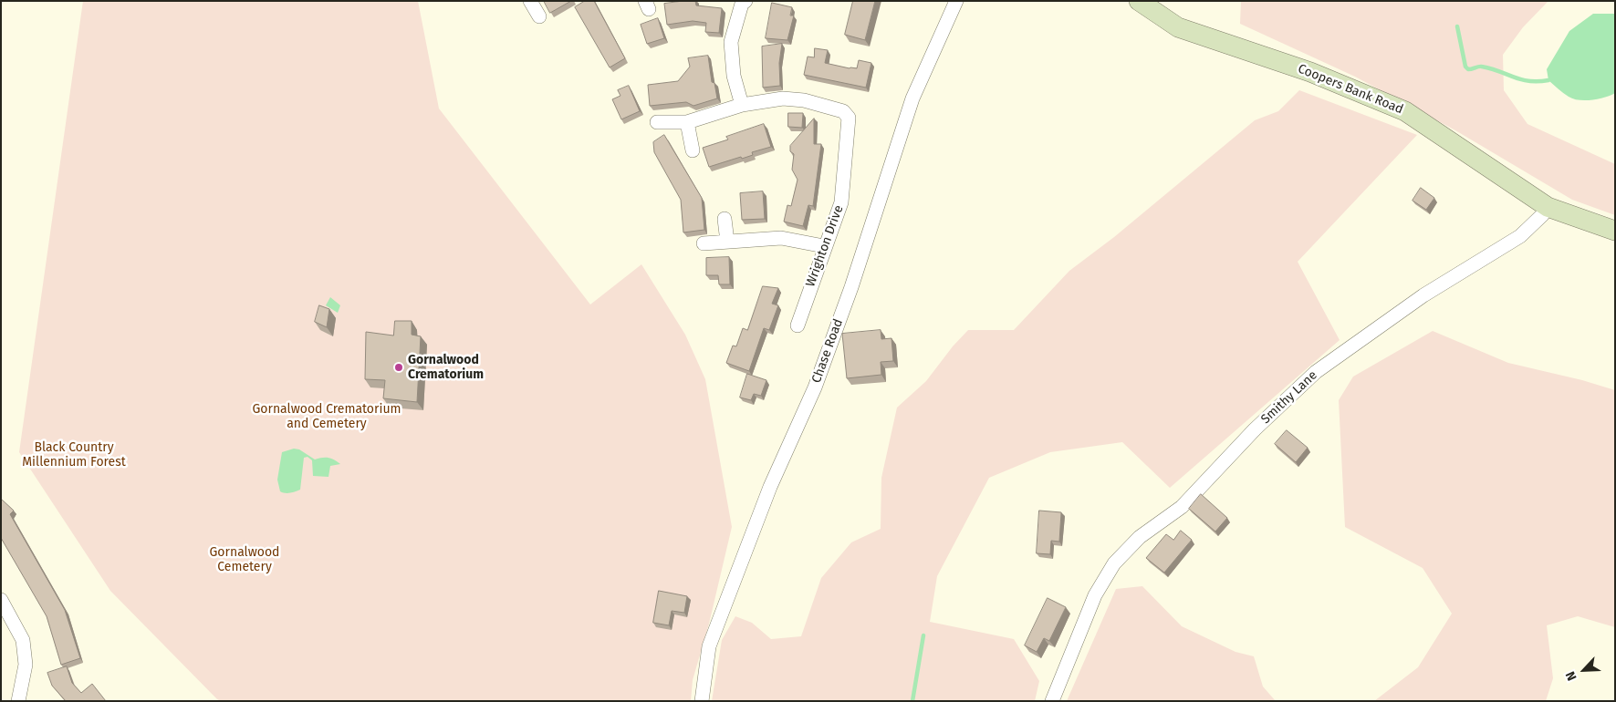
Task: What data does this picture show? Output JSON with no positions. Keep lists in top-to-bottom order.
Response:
{
  "streets": {
    "street": [
      "Coopers Bank Road",
      "Wrighton Drive",
      "Chase Road",
      "Smithy Lane"
    ]
  },
  "crossings": [
    ["Coopers Bank Road", "Smithy Lane"]
  ],
  "parks": ["Gornalwood Crematorium and Cemetery", "Black Country Millennium Forest", "Gornalwood Cemetery"],
  "places": ["Gornalwood Crematorium"],
  "north": "bottom left"
}
